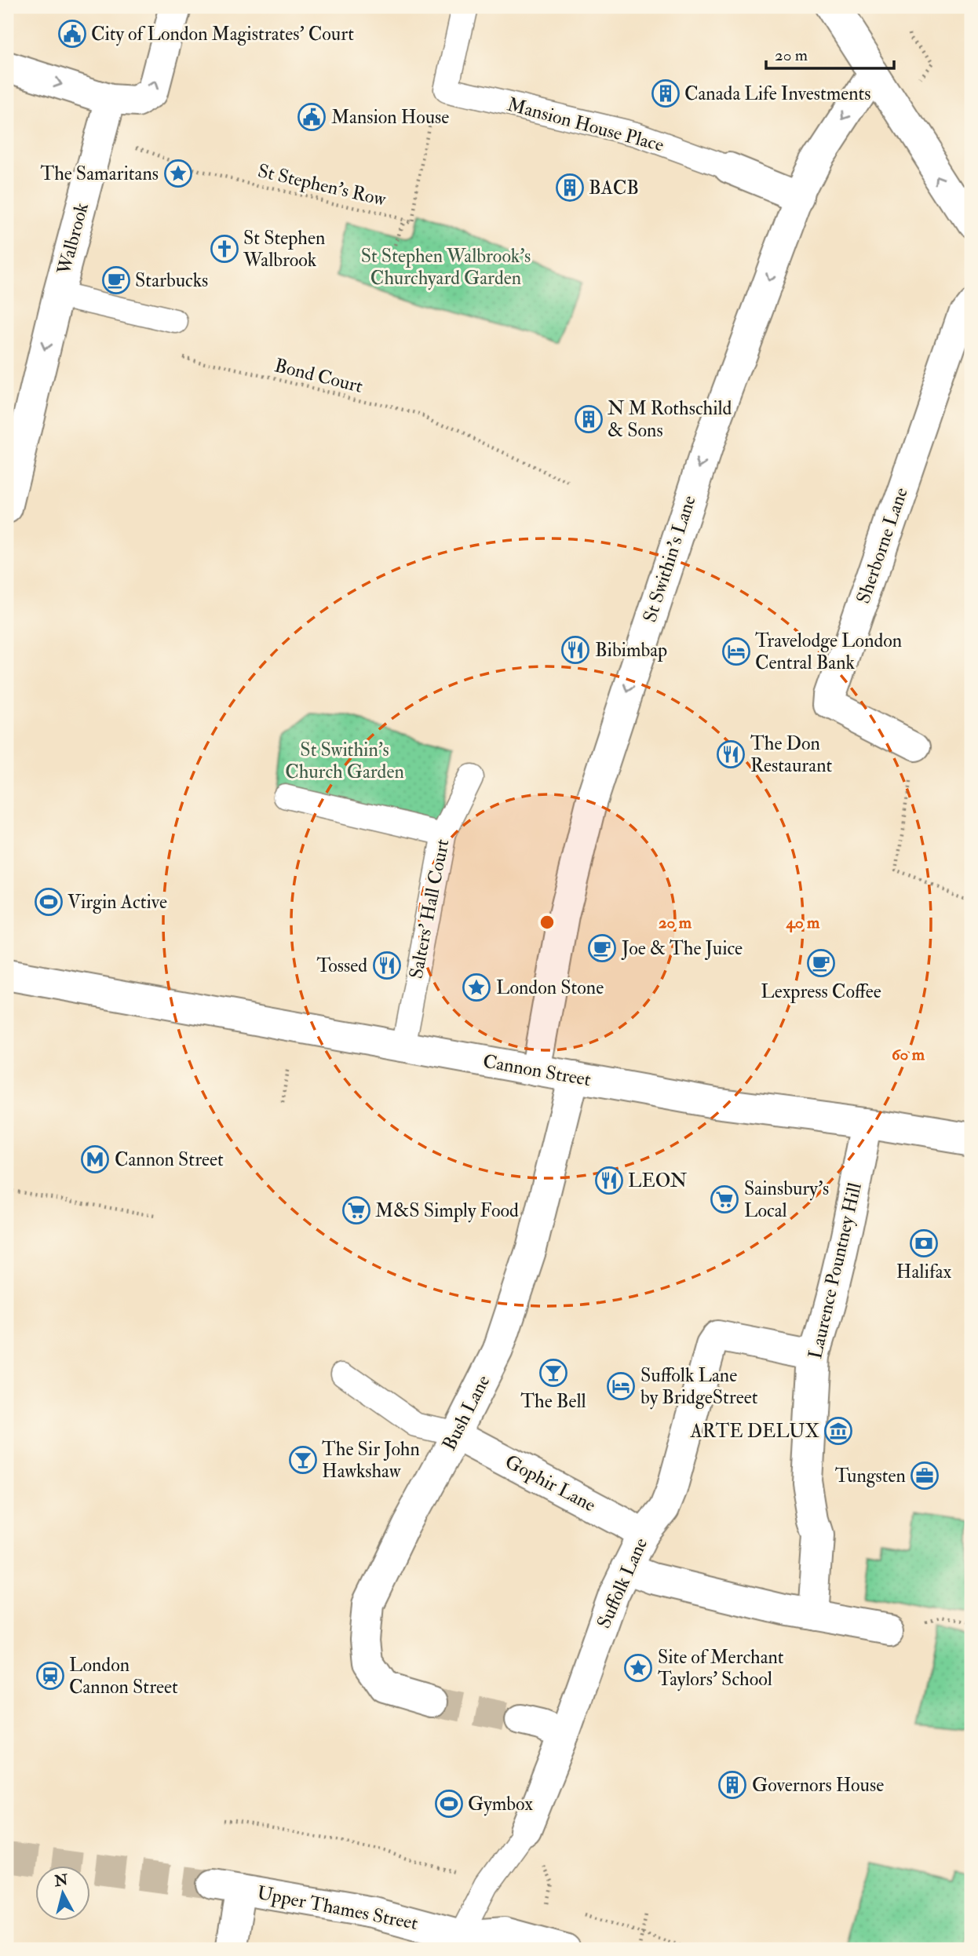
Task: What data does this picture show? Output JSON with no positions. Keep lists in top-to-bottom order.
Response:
{
  "streets": {
    "street": [
      "Mansion House Place",
      "Walbrook",
      "Sherborne Lane",
      "St Swithin's Lane",
      "Cannon Street",
      "Laurence Pountney Hill",
      "Bush Lane",
      "Gophir Lane",
      "Suffolk Lane",
      "Upper Thames Street"
    ],
    "lane": ["Salters' Hall Court"],
    "path": ["St Stephen's Row", "Bond Court"]
  },
  "crossings": [
    ["Mansion House Place", "St Swithin's Lane"],
    ["St Swithin's Lane", "Cannon Street"],
    ["Salters' Hall Court", "Cannon Street"],
    ["Cannon Street", "Laurence Pountney Hill"],
    ["Cannon Street", "Bush Lane"],
    ["Laurence Pountney Hill", "Suffolk Lane"],
    ["Bush Lane", "Gophir Lane"],
    ["Gophir Lane", "Suffolk Lane"],
    ["Suffolk Lane", "Upper Thames Street"]
  ],
  "one_way": ["Walbrook", "St Swithin's Lane"],
  "parks": ["St Stephen Walbrook's Churchyard Garden", "St Swithin's Church Garden"],
  "places": {
    "public building": ["City of London Magistrates' Court", "Mansion House"],
    "building": [
      "Canada Life Investments",
      "BACB",
      "N M Rothschild & Sons",
      "Governors House"
    ],
    "place": ["The Samaritans", "London Stone", "Site of Merchant Taylors' School"],
    "church": ["St Stephen Walbrook"],
    "cafe": ["Starbucks", "Joe & The Juice", "Lexpress Coffee"],
    "restaurant": [
      "Bibimbap",
      "The Don Restaurant",
      "Tossed",
      "LEON"
    ],
    "hotel": ["Travelodge London Central Bank", "Suffolk Lane by BridgeStreet"],
    "sports": ["Virgin Active", "Gymbox"],
    "metro station": ["Cannon Street"],
    "supermarket": ["Sainsbury's Local", "M&S Simply Food"],
    "bank": ["Halifax"],
    "bar": ["The Bell", "The Sir John Hawkshaw"],
    "museum": ["ARTE DELUX"],
    "office": ["Tungsten"],
    "station": ["London Cannon Street"]
  },
  "scale_bar": "20 m",
  "north": "top",
  "rings": ["20 m", "40 m", "60 m"]
}
